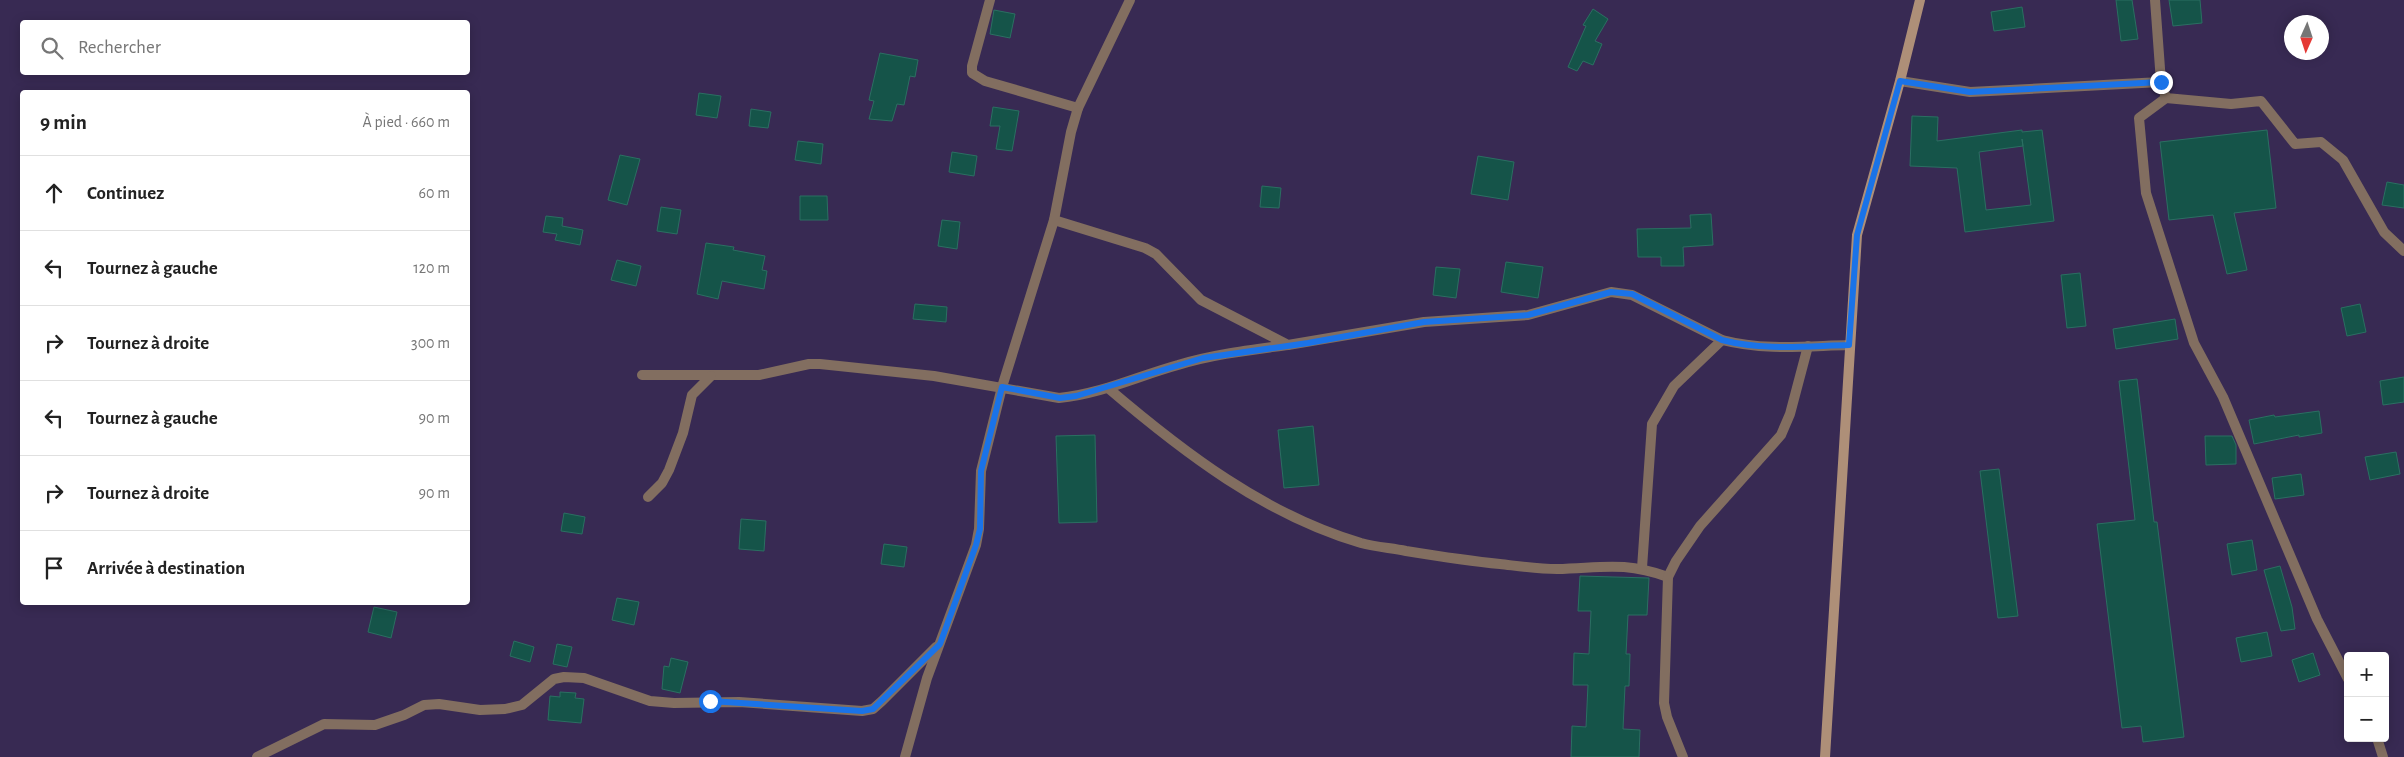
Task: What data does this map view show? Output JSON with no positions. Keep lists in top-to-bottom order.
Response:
{
  "north": "bottom",
  "page": {
    "search": "Rechercher",
    "heading": ["9 min", "À pied · 660 m"],
    "list": [
      ["Continuez", "60 m"],
      ["Tournez à gauche", "120 m"],
      ["Tournez à droite", "300 m"],
      ["Tournez à gauche", "90 m"],
      ["Tournez à droite", "90 m"],
      "Arrivée à destination"
    ],
    "map_buttons": ["+", "−"]
  }
}
